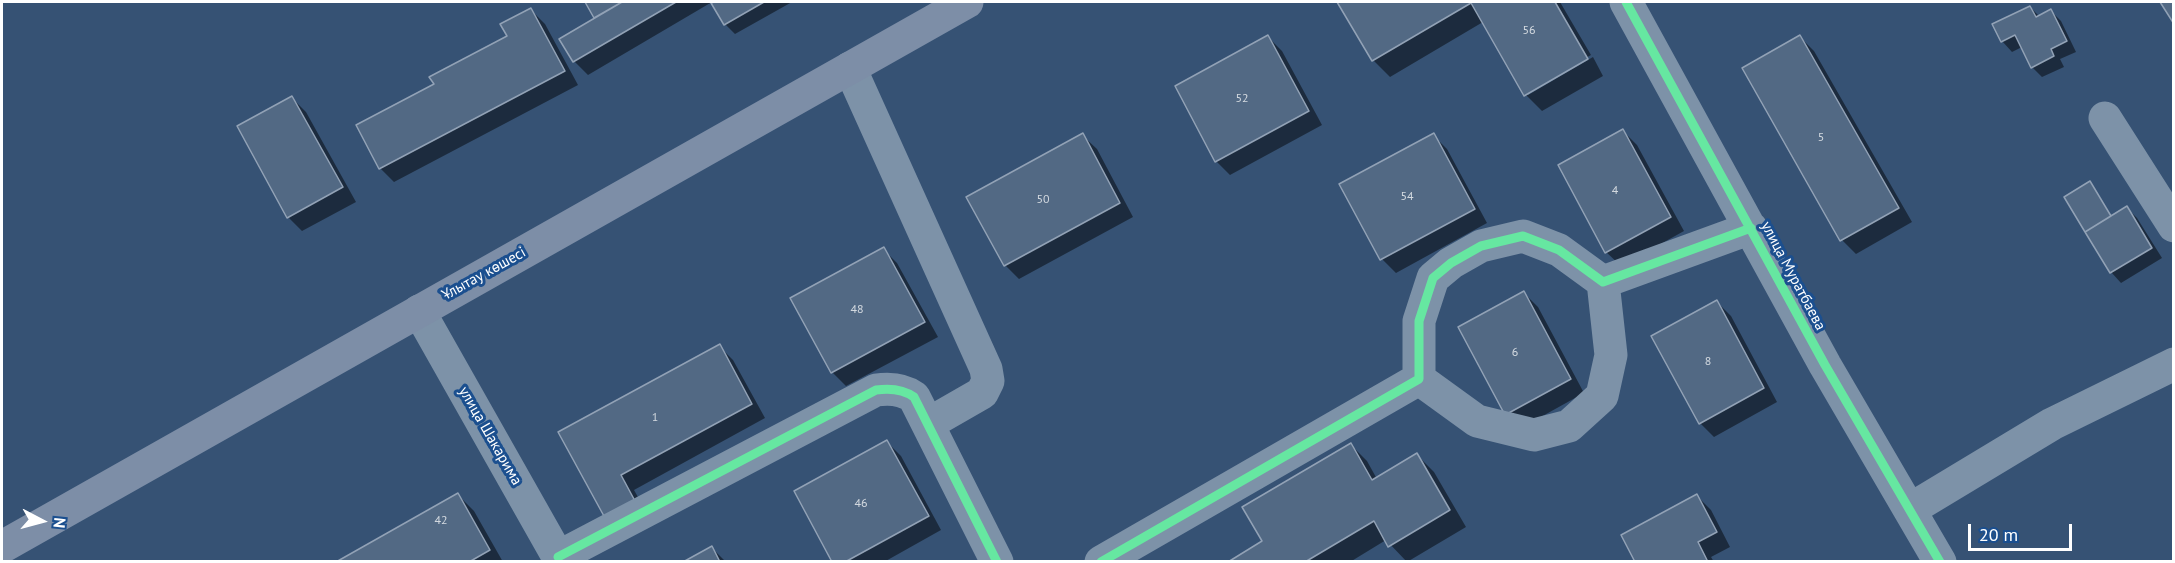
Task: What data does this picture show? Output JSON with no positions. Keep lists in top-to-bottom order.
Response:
{
  "streets": {
    "main road": ["Ұлытау көшесі"],
    "street": ["улица Муратбаева", "улица Шакарима"]
  },
  "crossings": [
    ["Ұлытау көшесі", "улица Шакарима"]
  ],
  "house_numbers": [
    "56",
    "52",
    "5",
    "4",
    "54",
    "50",
    "48",
    "6",
    "8",
    "1",
    "46",
    "42"
  ],
  "scale_bar": "20 m",
  "north": "right"
}
